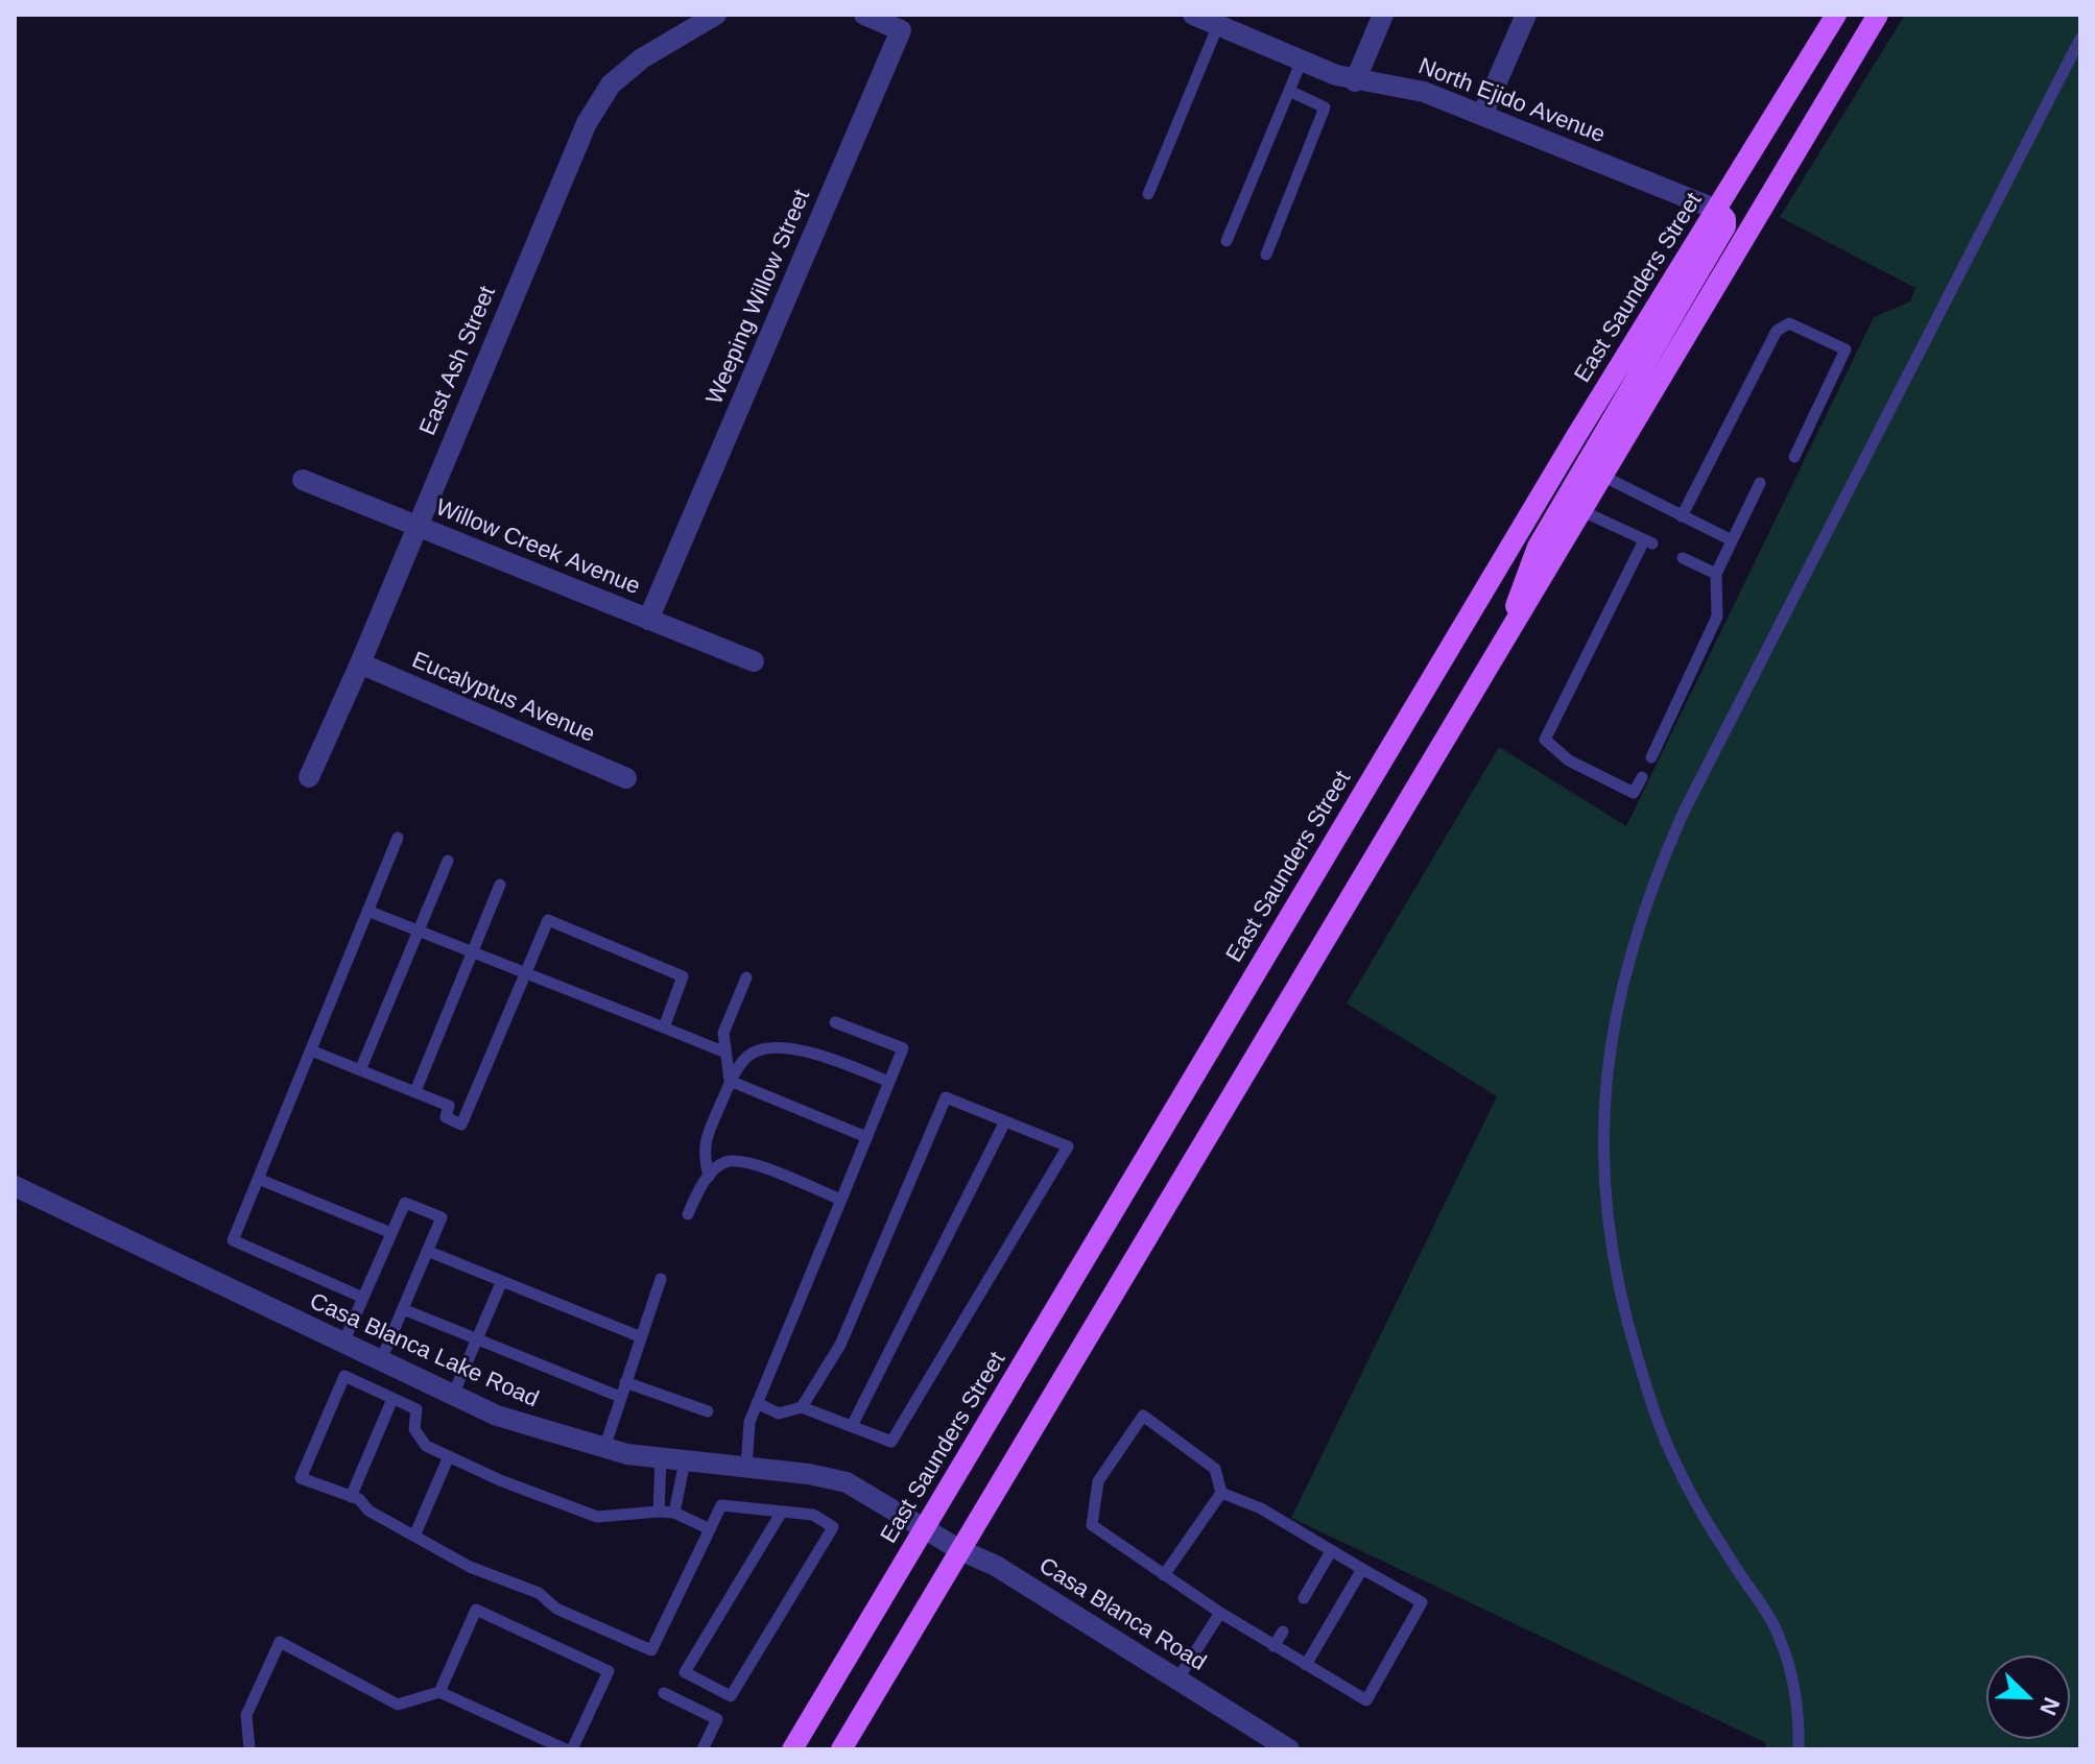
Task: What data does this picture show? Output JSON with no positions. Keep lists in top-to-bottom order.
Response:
{
  "streets": {
    "main road": ["East Saunders Street"],
    "street": [
      "North Ejido Avenue",
      "Weeping Willow Street",
      "East Ash Street",
      "Willow Creek Avenue",
      "Eucalyptus Avenue",
      "Casa Blanca Lake Road",
      "Casa Blanca Road"
    ]
  },
  "crossings": [
    ["North Ejido Avenue", "East Saunders Street"],
    ["East Saunders Street", "Casa Blanca Lake Road"],
    ["East Saunders Street", "Casa Blanca Road"],
    ["Weeping Willow Street", "Willow Creek Avenue"],
    ["East Ash Street", "Willow Creek Avenue"],
    ["East Ash Street", "Eucalyptus Avenue"],
    ["Casa Blanca Lake Road", "Casa Blanca Road"]
  ],
  "north": "bottom right"
}
